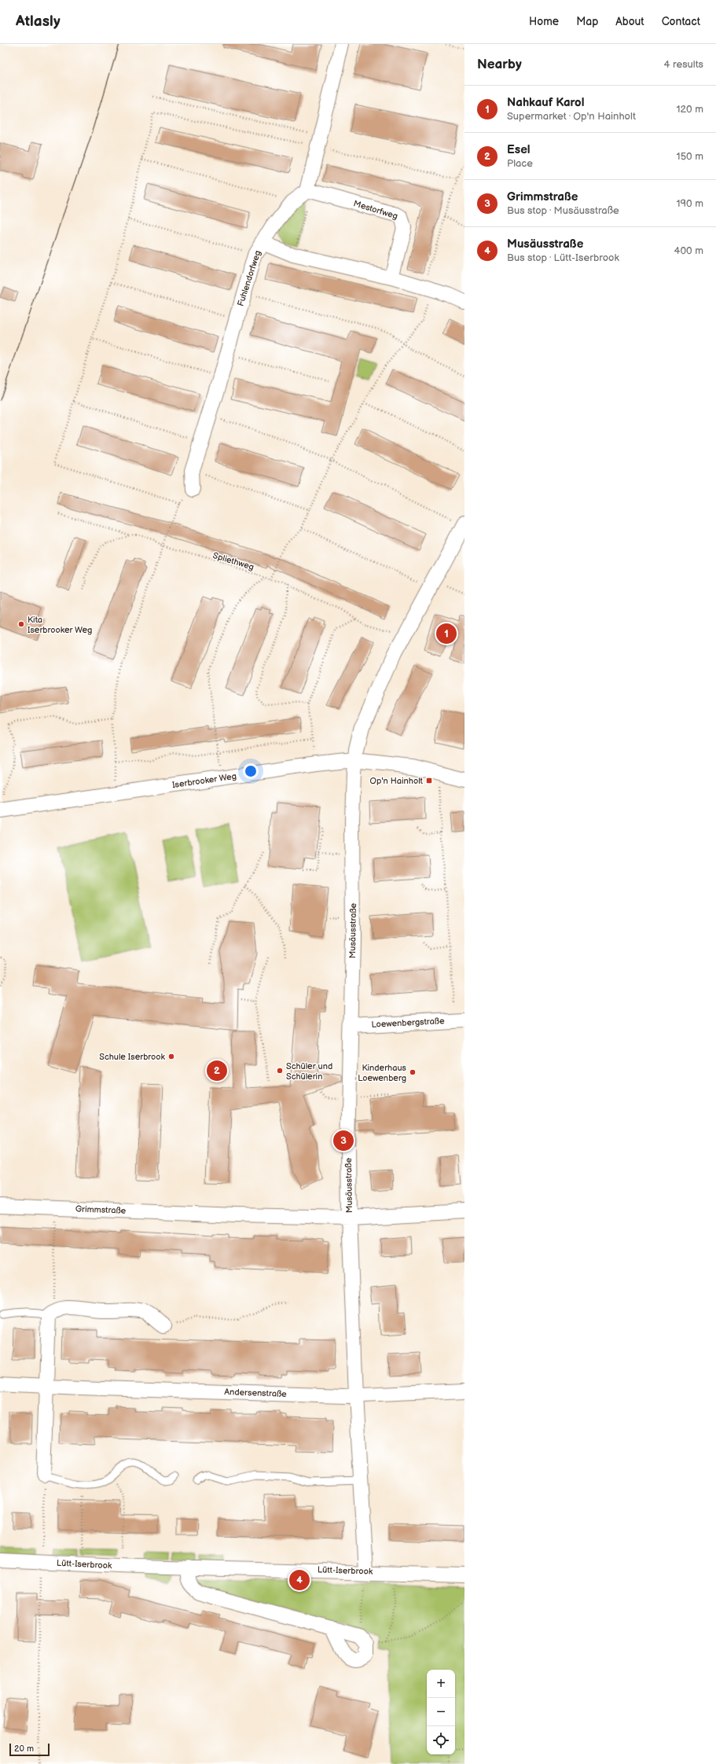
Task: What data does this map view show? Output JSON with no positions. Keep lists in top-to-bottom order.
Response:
{
  "streets": {
    "street": [
      "Mestorfweg",
      "Fuhlendorfweg",
      "Iserbrooker Weg",
      "Musäusstraße",
      "Loewenbergstraße",
      "Grimmstraße",
      "Andersenstraße",
      "Lütt-Iserbrook"
    ],
    "path": ["Spliethweg"]
  },
  "crossings": [
    ["Mestorfweg", "Fuhlendorfweg"],
    ["Iserbrooker Weg", "Musäusstraße"],
    ["Musäusstraße", "Loewenbergstraße"],
    ["Musäusstraße", "Grimmstraße"],
    ["Musäusstraße", "Andersenstraße"],
    ["Musäusstraße", "Lütt-Iserbrook"]
  ],
  "places": {
    "other": [
      "Kita Iserbrooker Weg",
      "Schule Iserbrook",
      "Schüler und Schülerin",
      "Kinderhaus Loewenberg"
    ],
    "transit": ["Op'n Hainholt"]
  },
  "scale_bar": "20 m",
  "page": {
    "header": "Atlasly",
    "nav": [
      "Home",
      "Map",
      "About",
      "Contact"
    ],
    "heading": ["Nearby", "4 results"],
    "list": [
      {
        "mark": "1",
        "name": "Nahkauf Karol",
        "note": "Supermarket · Op'n Hainholt",
        "value": "120 m"
      },
      {
        "mark": "2",
        "name": "Esel",
        "note": "Place",
        "value": "150 m"
      },
      {
        "mark": "3",
        "name": "Grimmstraße",
        "note": "Bus stop · Musäusstraße",
        "value": "190 m"
      },
      {
        "mark": "4",
        "name": "Musäusstraße",
        "note": "Bus stop · Lütt-Iserbrook",
        "value": "400 m"
      }
    ],
    "pins": [
      "1",
      "2",
      "3",
      "4"
    ],
    "map_buttons": ["+", "−"],
    "scale": "20 m"
  }
}
